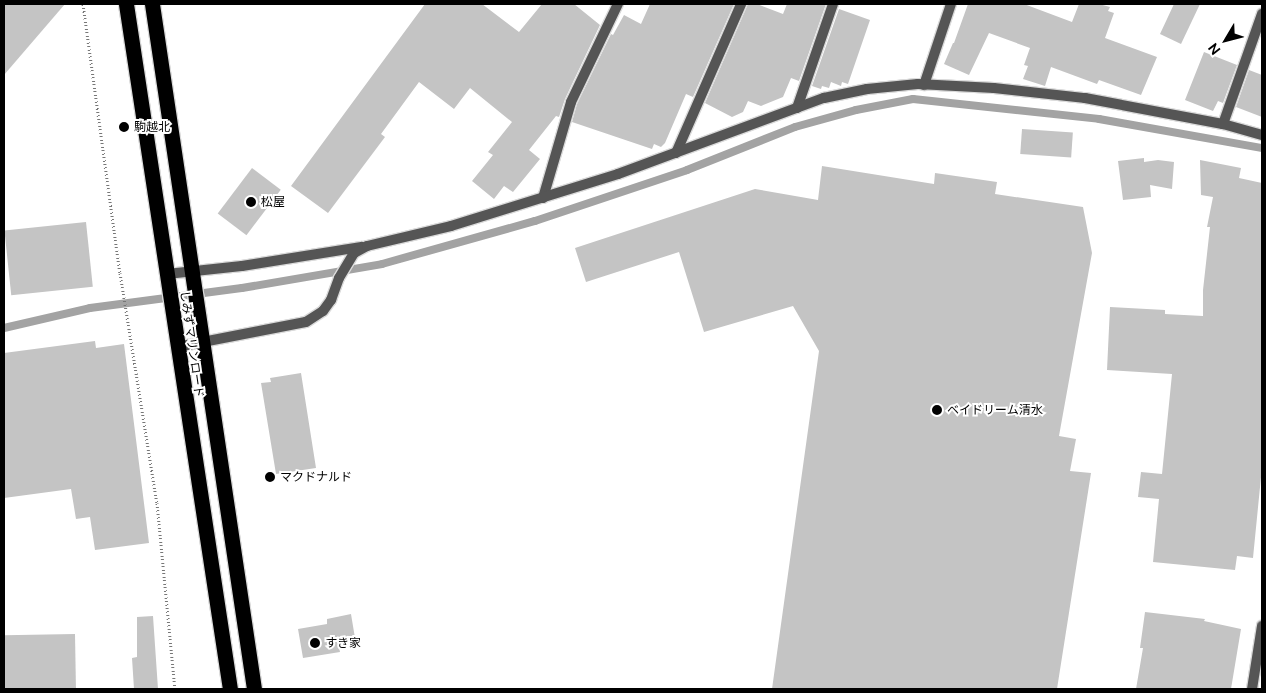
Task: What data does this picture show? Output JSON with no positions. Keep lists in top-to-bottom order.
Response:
{
  "streets": {
    "highway": ["しみずマリンロード"]
  },
  "places": [
    "駒越北",
    "松屋",
    "ベイドリーム清水",
    "マクドナルド",
    "すき家"
  ],
  "north": "bottom left"
}
